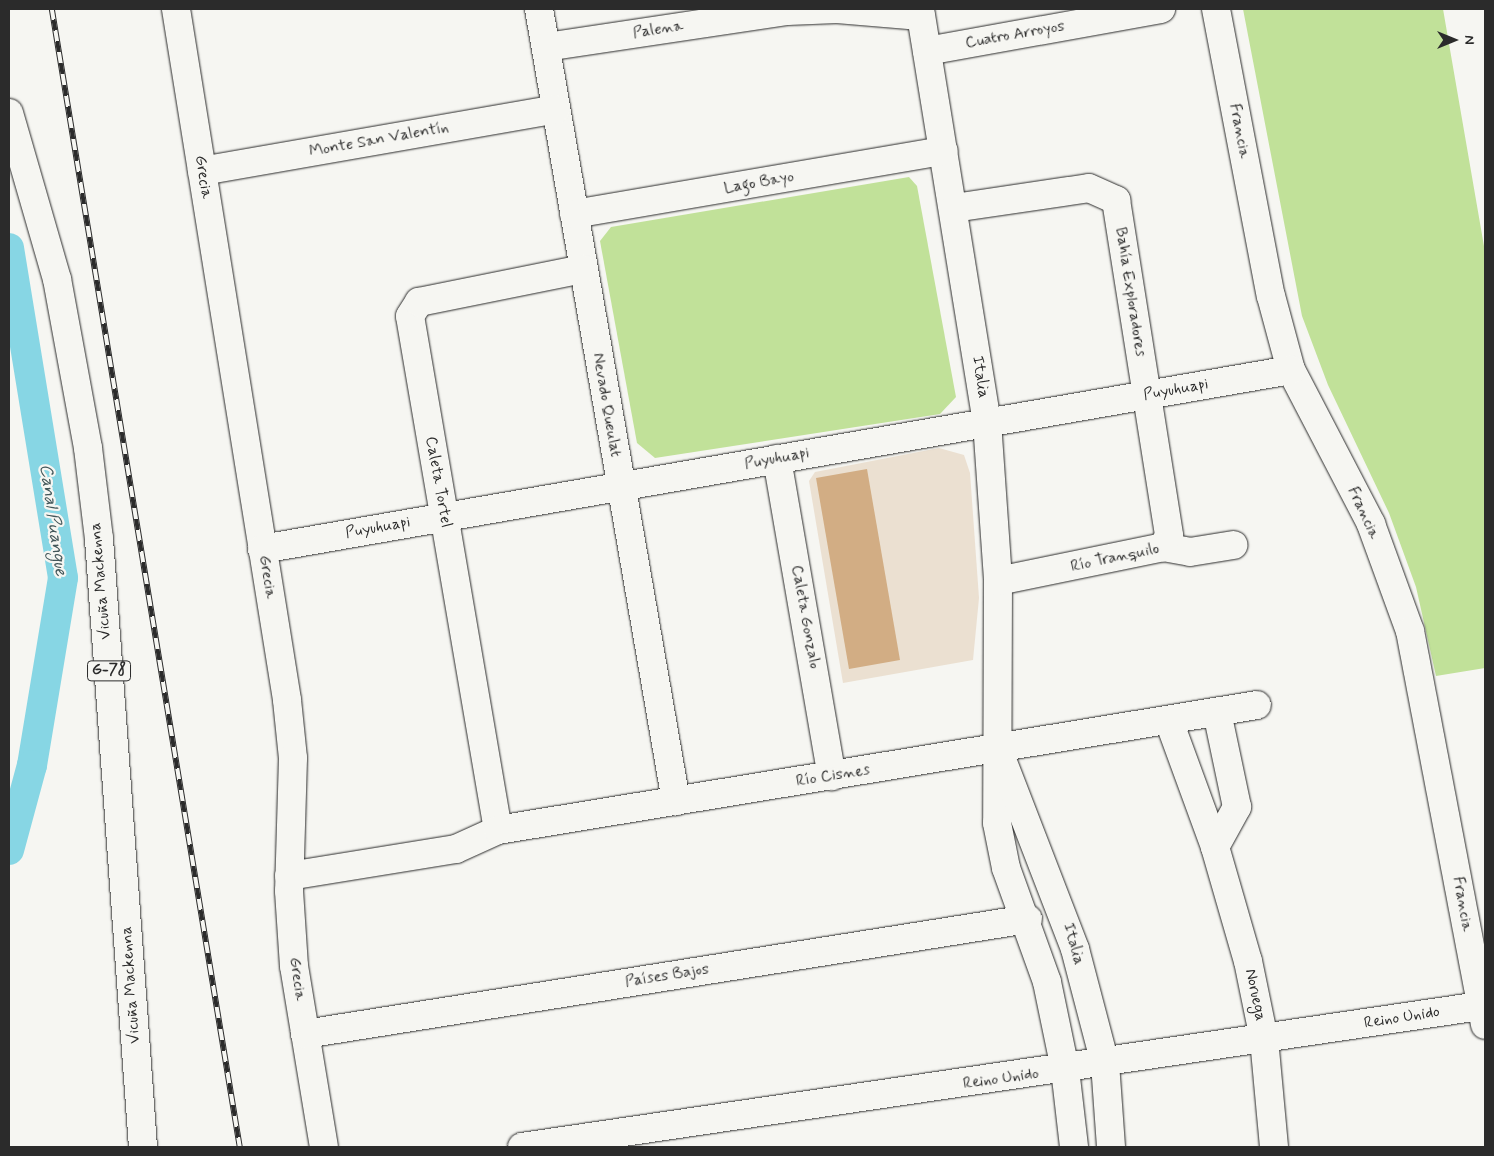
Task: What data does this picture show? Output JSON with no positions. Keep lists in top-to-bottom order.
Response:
{
  "streets": {
    "street": [
      "Palena",
      "Cuatro Arroyos",
      "Francia",
      "Monte San Valentín",
      "Grecia",
      "Lago Bayo",
      "Bahía Exploradores",
      "Italia",
      "Puyuhuapi",
      "Nevado Queulat",
      "Caleta Tortel",
      "Río Tranquilo",
      "Vicuña Mackenna",
      "Caleta Gonzalo",
      "G-78",
      "Río Cisnes",
      "Países Bajos",
      "Noruega",
      "Reino Unido"
    ]
  },
  "crossings": [
    ["Palena", "Italia"],
    ["Palena", "Nevado Queulat"],
    ["Cuatro Arroyos", "Italia"],
    ["Francia", "Puyuhuapi"],
    ["Francia", "Reino Unido"],
    ["Monte San Valentín", "Grecia"],
    ["Monte San Valentín", "Nevado Queulat"],
    ["Grecia", "Puyuhuapi"],
    ["Grecia", "Río Cisnes"],
    ["Grecia", "Países Bajos"],
    ["Lago Bayo", "Italia"],
    ["Lago Bayo", "Nevado Queulat"],
    ["Bahía Exploradores", "Italia"],
    ["Bahía Exploradores", "Puyuhuapi"],
    ["Bahía Exploradores", "Río Tranquilo"],
    ["Italia", "Puyuhuapi"],
    ["Italia", "Río Tranquilo"],
    ["Italia", "Río Cisnes"],
    ["Italia", "Países Bajos"],
    ["Italia", "Reino Unido"],
    ["Puyuhuapi", "Nevado Queulat"],
    ["Puyuhuapi", "Caleta Tortel"],
    ["Puyuhuapi", "Caleta Gonzalo"],
    ["Nevado Queulat", "Caleta Tortel"],
    ["Nevado Queulat", "Río Cisnes"],
    ["Caleta Tortel", "Río Cisnes"],
    ["Caleta Gonzalo", "Río Cisnes"],
    ["Río Cisnes", "Noruega"],
    ["Noruega", "Reino Unido"]
  ],
  "water": ["Canal Puangue"],
  "north": "right"
}
